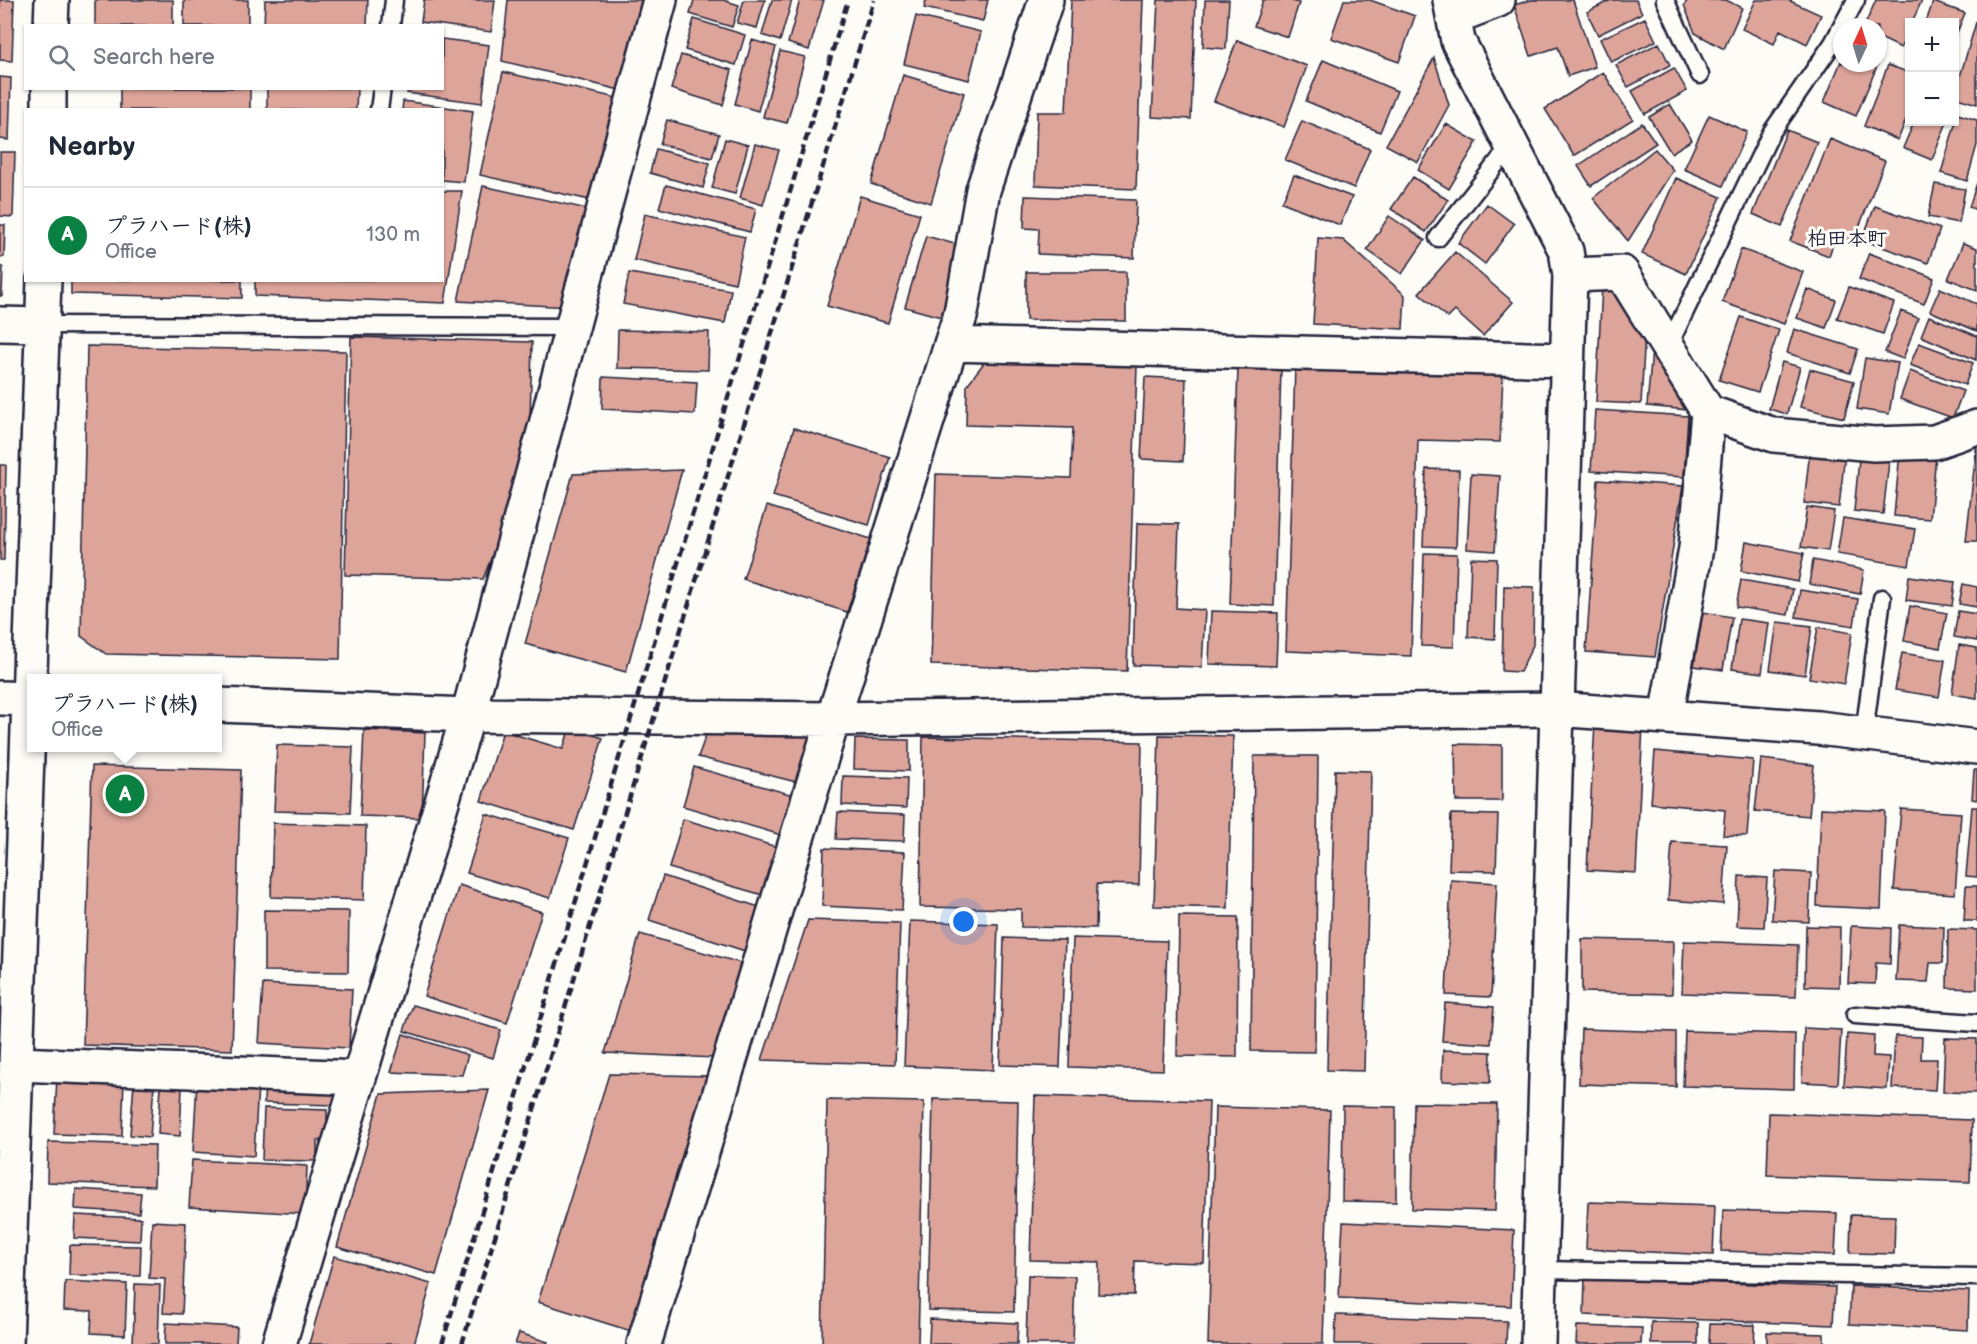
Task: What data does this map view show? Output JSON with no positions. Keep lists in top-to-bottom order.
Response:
{
  "districts": ["柏田本町"],
  "north": "top",
  "page": {
    "map_buttons": ["+", "−"],
    "search": "Search here",
    "heading": "Nearby",
    "list": [
      {
        "mark": "A",
        "name": "プラハード(株)",
        "note": "Office",
        "value": "130 m"
      }
    ],
    "popup": ["プラハード(株)", "Office"],
    "pins": "A"
  }
}
